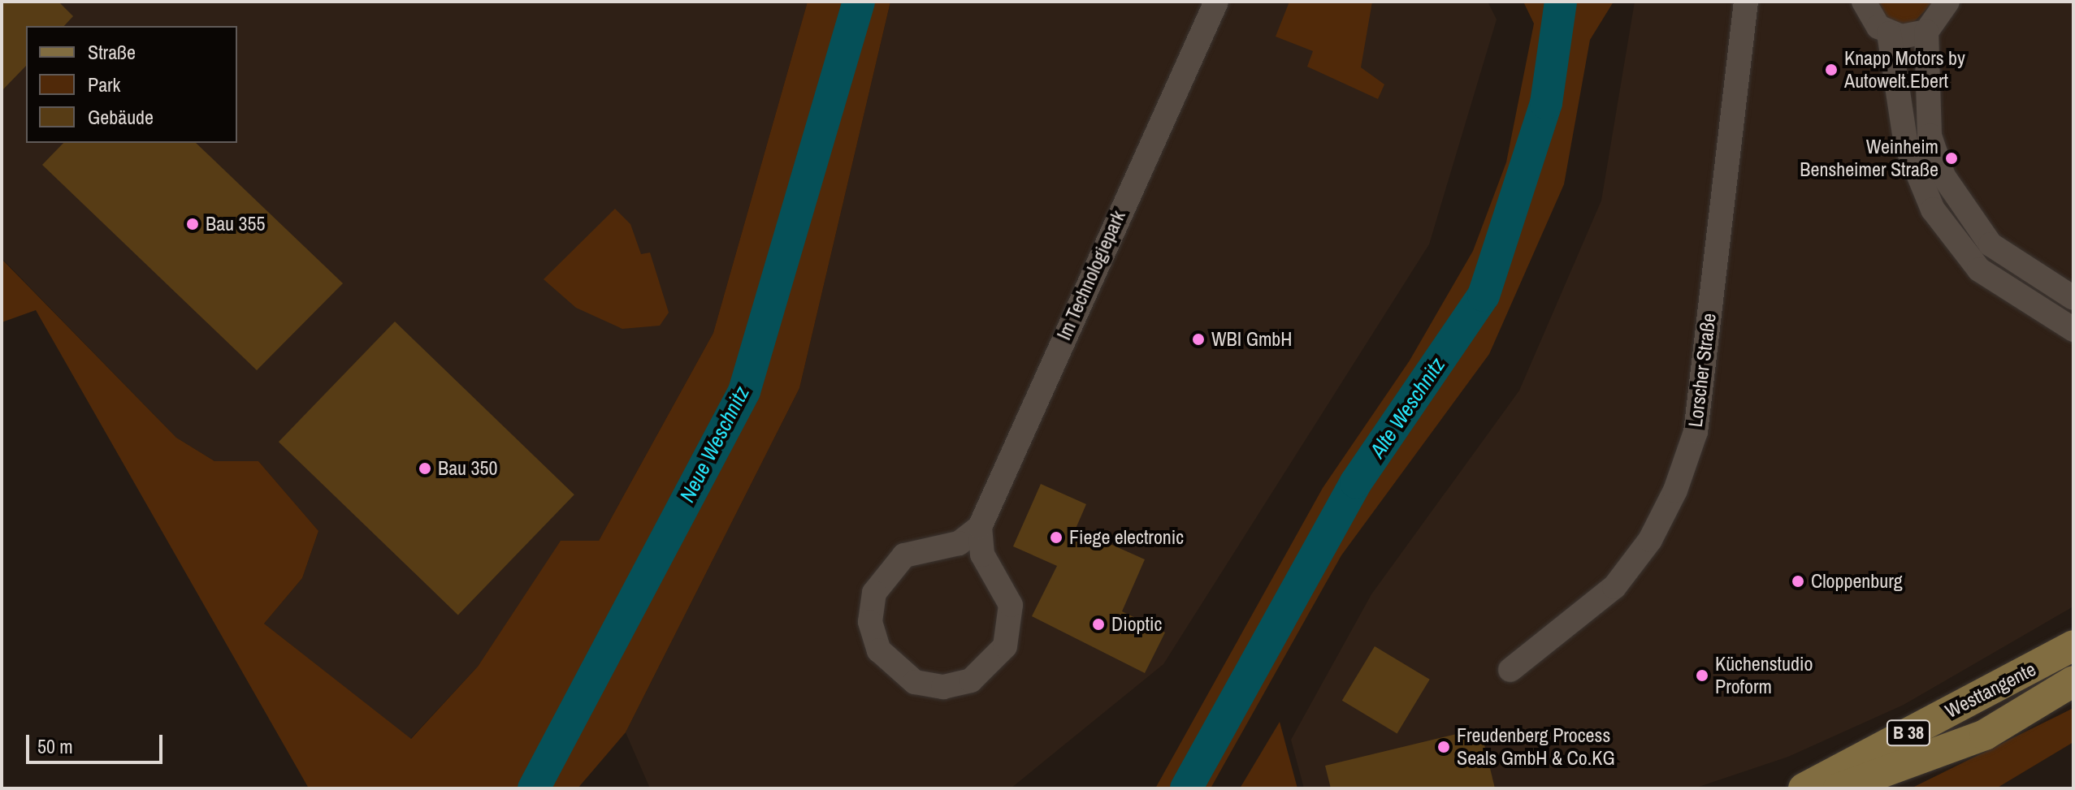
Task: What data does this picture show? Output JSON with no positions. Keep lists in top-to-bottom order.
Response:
{
  "streets": {
    "main road": ["Westtangente", "B 38"],
    "street": ["Im Technologiepark", "Lorscher Straße"]
  },
  "water": ["Alte Weschnitz", "Neue Weschnitz"],
  "places": [
    "Knapp Motors by Autowelt.Ebert",
    "Weinheim Bensheimer Straße",
    "Bau 355",
    "WBI GmbH",
    "Bau 350",
    "Fiege electronic",
    "Cloppenburg",
    "Dioptic",
    "Küchenstudio Proform",
    "Freudenberg Process Seals GmbH & Co.KG"
  ],
  "legend": ["Straße", "Park", "Gebäude"],
  "scale_bar": "50 m"
}
